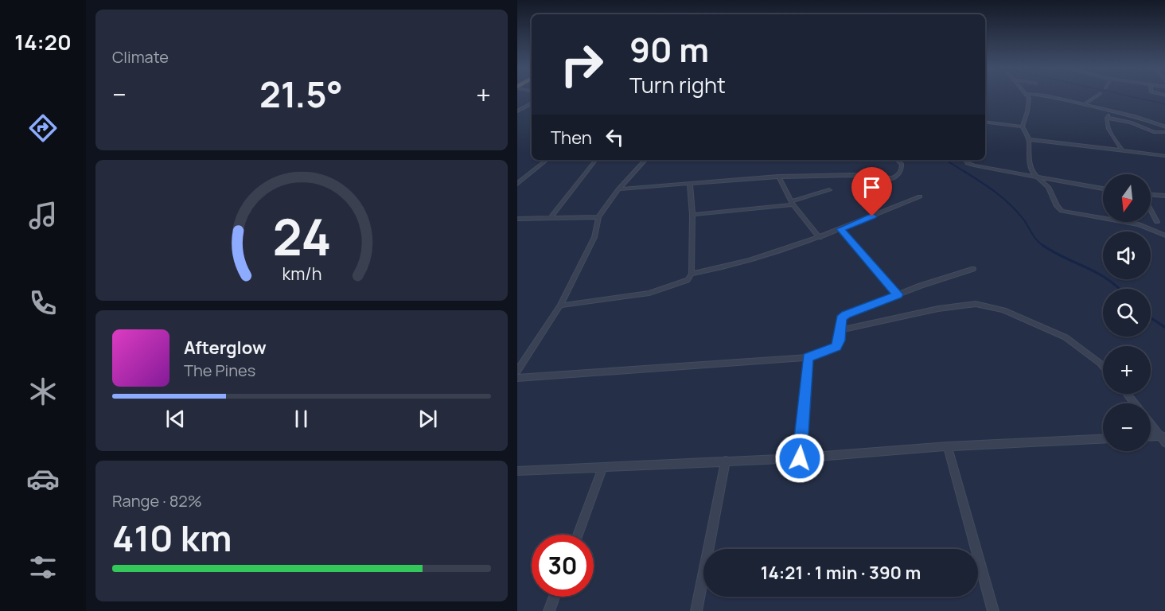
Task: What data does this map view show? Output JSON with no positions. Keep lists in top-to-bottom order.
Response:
{
  "north": "bottom",
  "page": {
    "tabs": "14:20",
    "tile": [
      "Climate",
      ["Range · 82%", "410 km"]
    ],
    "turn": ["90 m", "Turn right"],
    "heat": ["−", "21.5°", "+"],
    "then": "Then",
    "map_buttons": ["+", "−"],
    "song": ["Afterglow", "The Pines"],
    "limit": "30",
    "trip": "14:21 · 1 min · 390 m",
    "gauge": ["24", "km/h"]
  }
}
